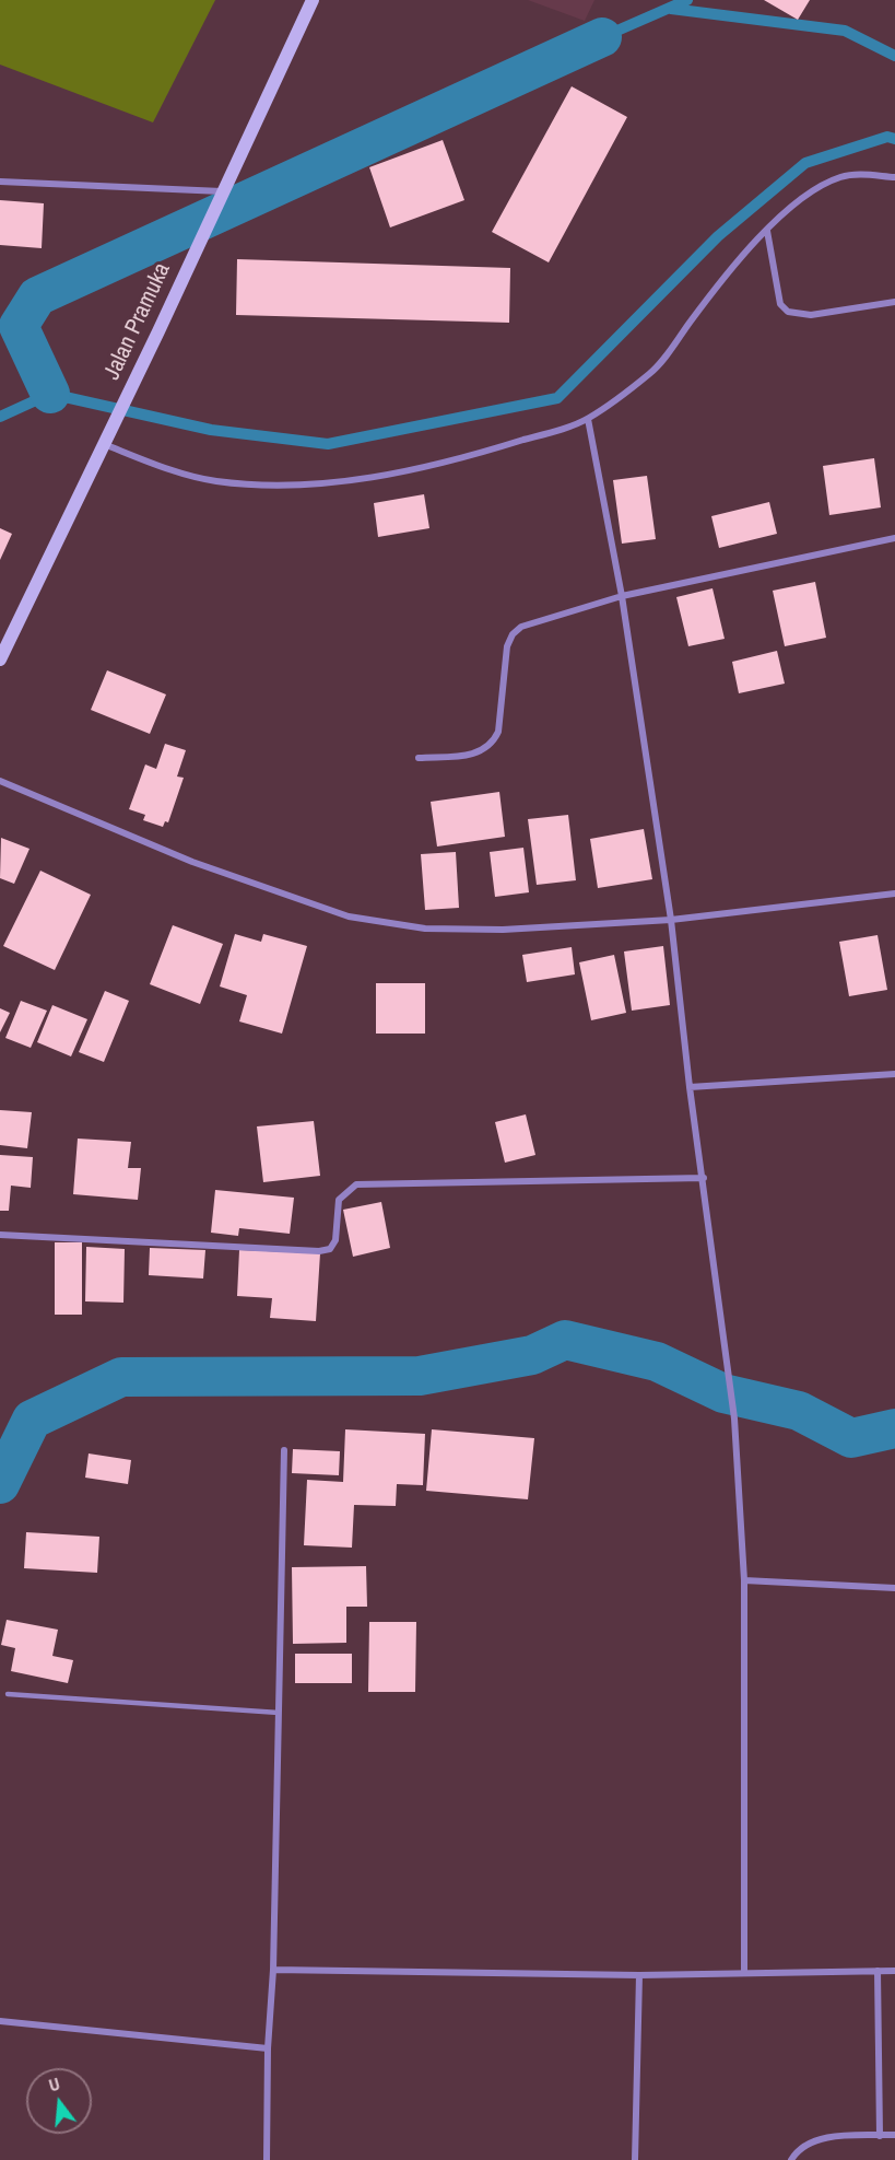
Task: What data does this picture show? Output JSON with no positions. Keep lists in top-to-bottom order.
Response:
{
  "streets": {
    "main road": ["Jalan Pramuka"]
  },
  "north": "top"
}
